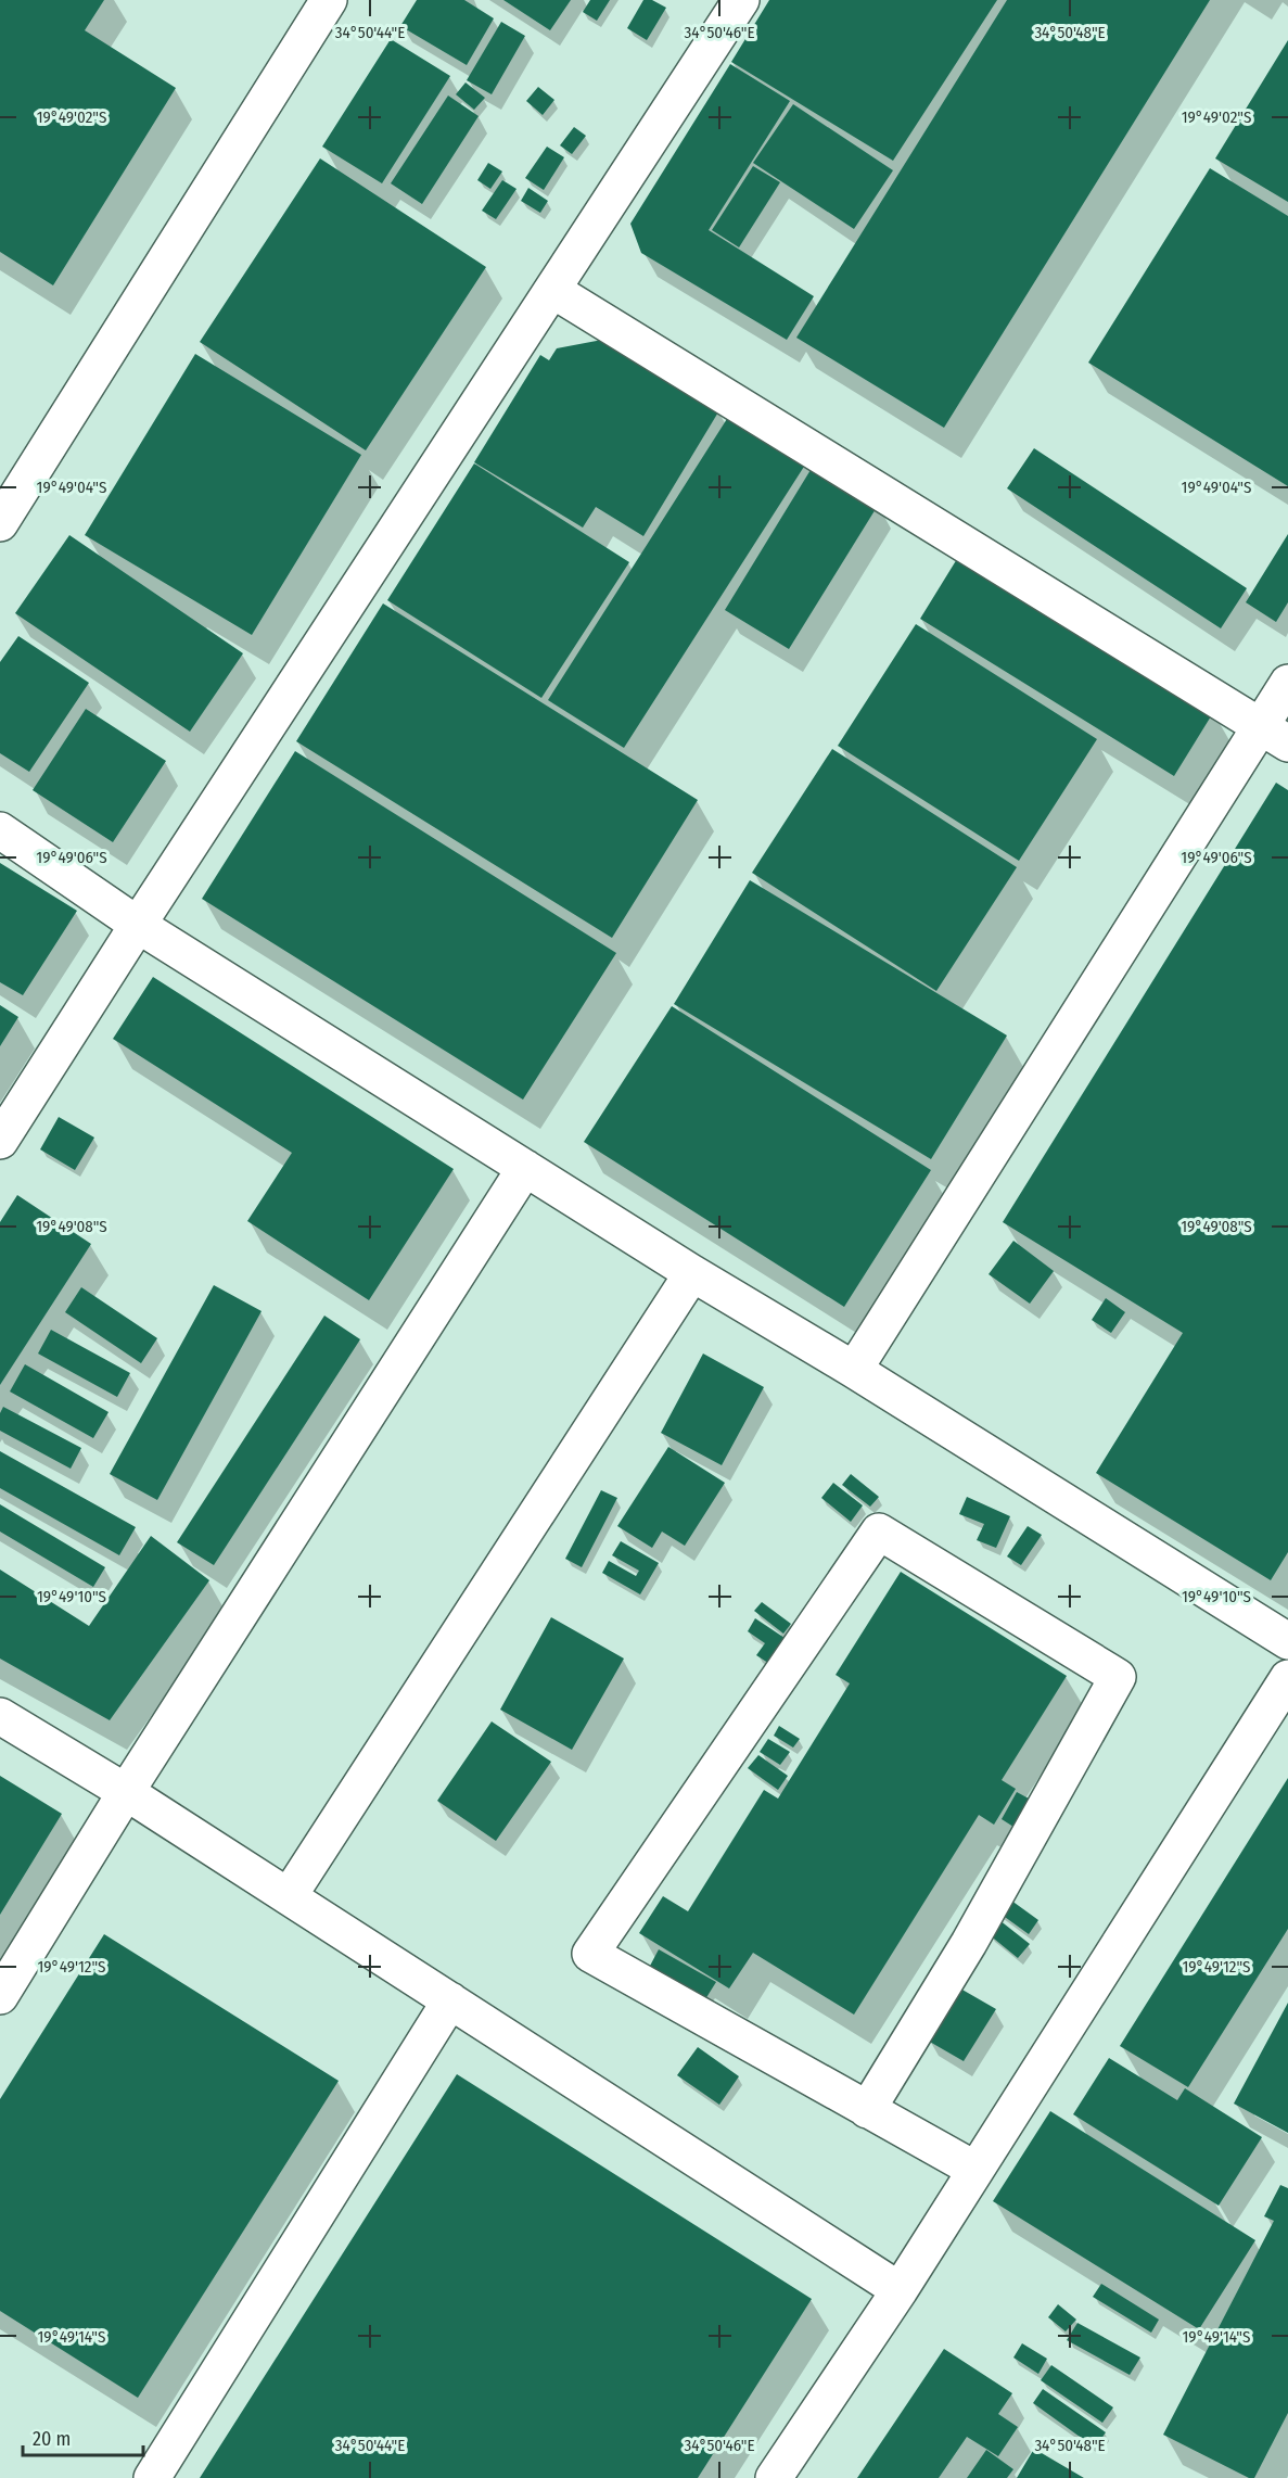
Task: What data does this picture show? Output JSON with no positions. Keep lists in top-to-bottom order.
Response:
{
  "scale_bar": "20 m",
  "coordinates": [
    "34°50'44\"E",
    "34°50'46\"E",
    "34°50'48\"E",
    "19°49'02\"S",
    "19°49'04\"S",
    "19°49'06\"S",
    "19°49'08\"S",
    "19°49'10\"S",
    "19°49'12\"S",
    "19°49'14\"S"
  ]
}
